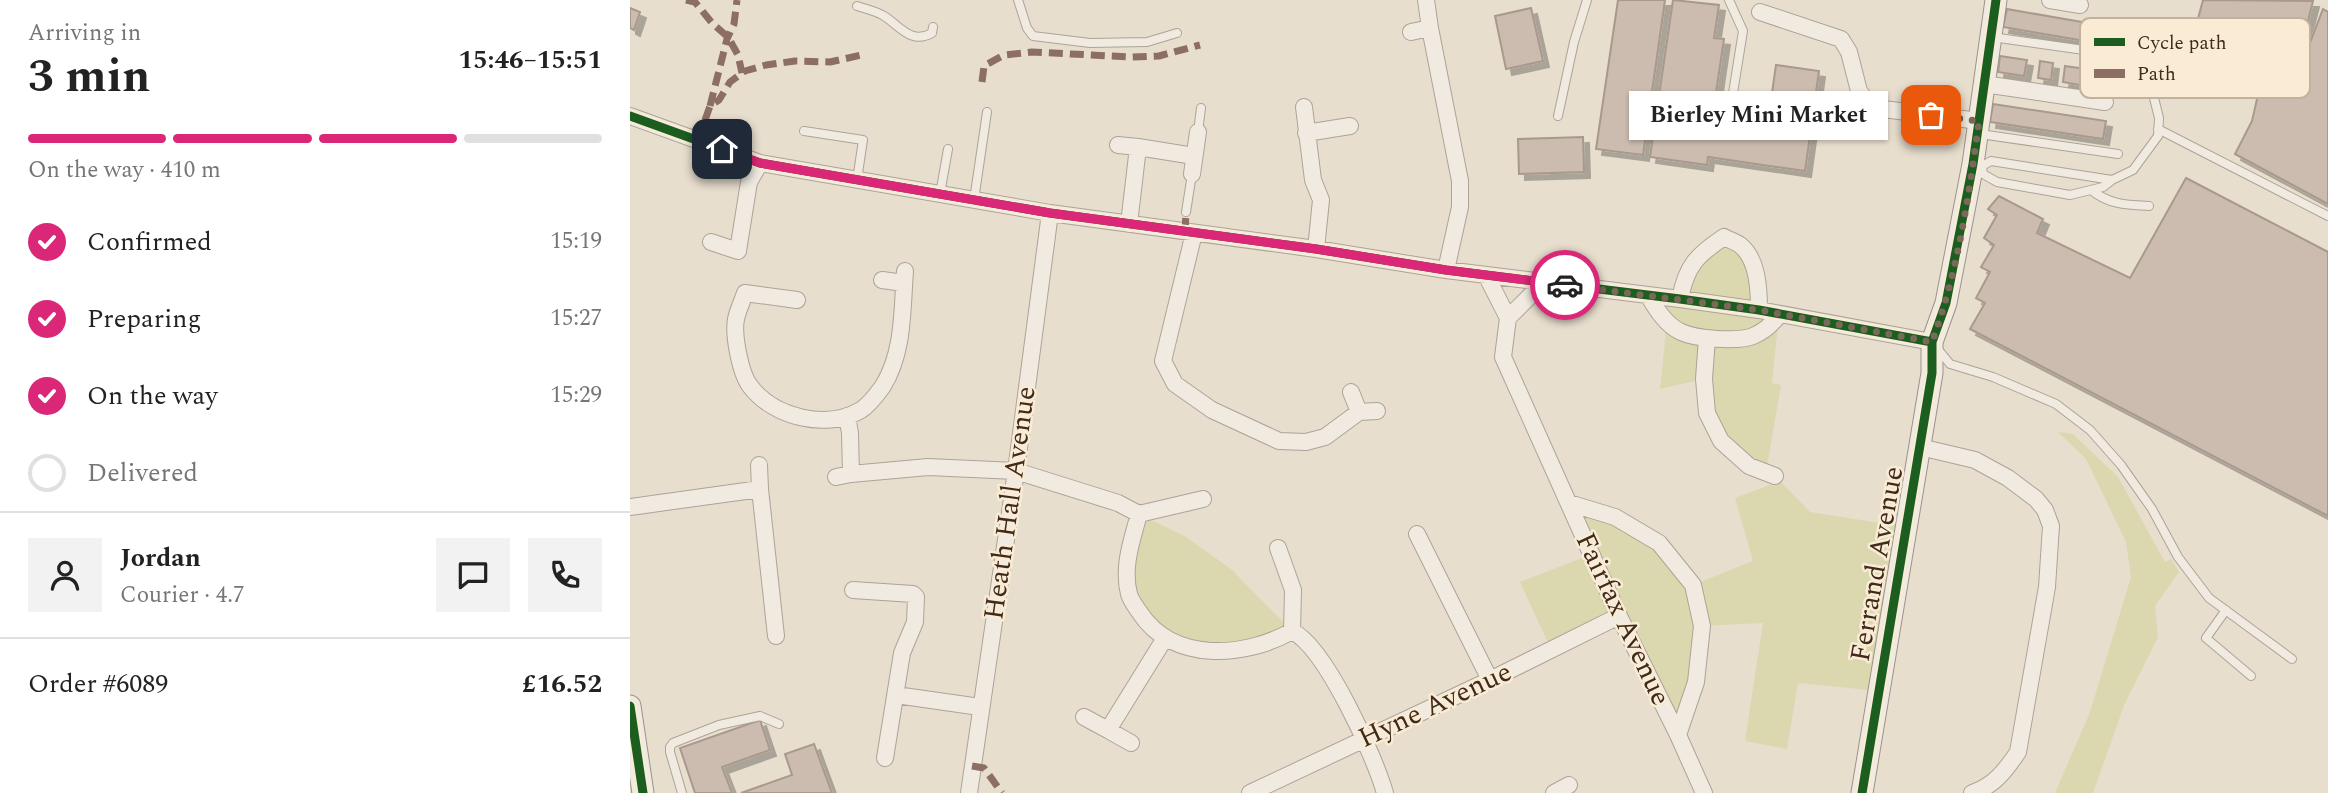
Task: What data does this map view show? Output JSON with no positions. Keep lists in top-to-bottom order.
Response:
{
  "streets": {
    "street": [
      "Heath Hall Avenue",
      "Ferrand Avenue",
      "Fairfax Avenue",
      "Hyne Avenue"
    ]
  },
  "crossings": [
    ["Fairfax Avenue", "Hyne Avenue"]
  ],
  "places": ["Bierley Mini Market"],
  "legend": ["Cycle path", "Path"],
  "page": {
    "heading": ["3 min", "Arriving in", "15:46–15:51"],
    "panel": [
      "Jordan",
      "Courier · 4.7",
      "Order #6089",
      "£16.52"
    ],
    "bubble": "Bierley Mini Market",
    "bar": "On the way · 410 m",
    "list": [
      ["Confirmed", "15:19"],
      ["Preparing", "15:27"],
      ["On the way", "15:29"],
      "Delivered"
    ]
  }
}
